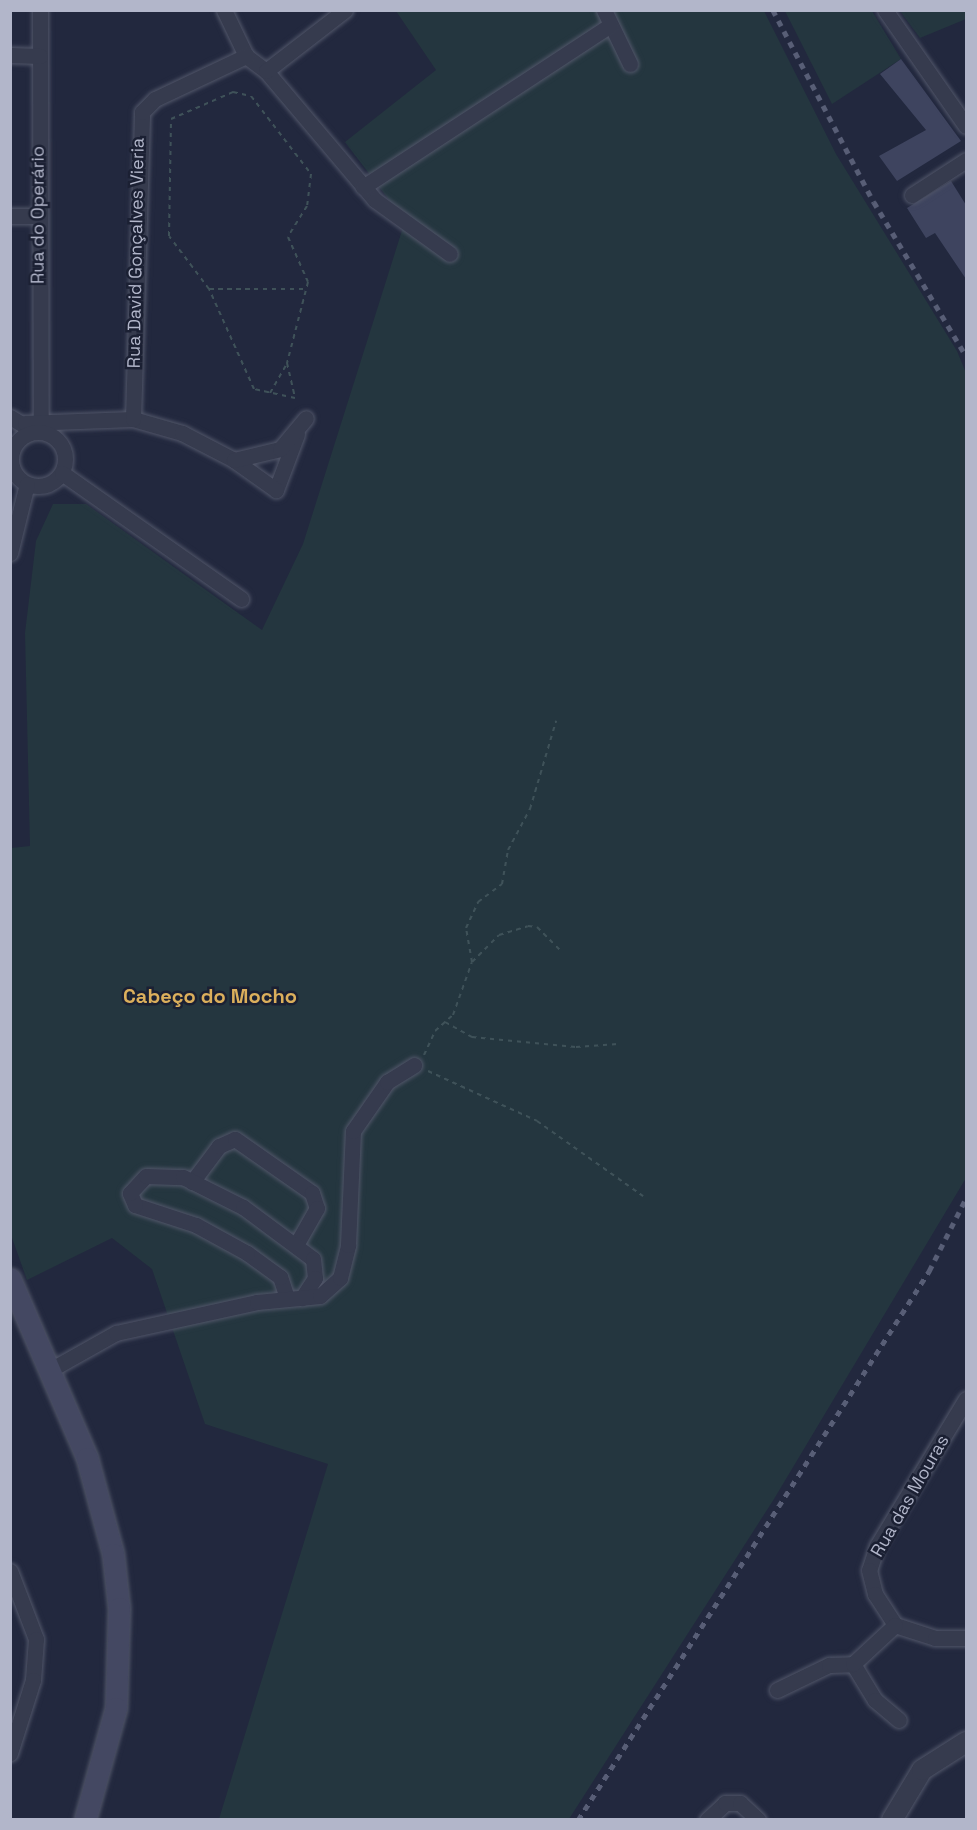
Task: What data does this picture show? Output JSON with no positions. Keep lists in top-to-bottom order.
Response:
{
  "streets": {
    "street": ["Rua do Operário", "Rua David Gonçalves Vieria", "Rua das Mouras"]
  },
  "districts": ["Cabeço do Mocho"]
}
